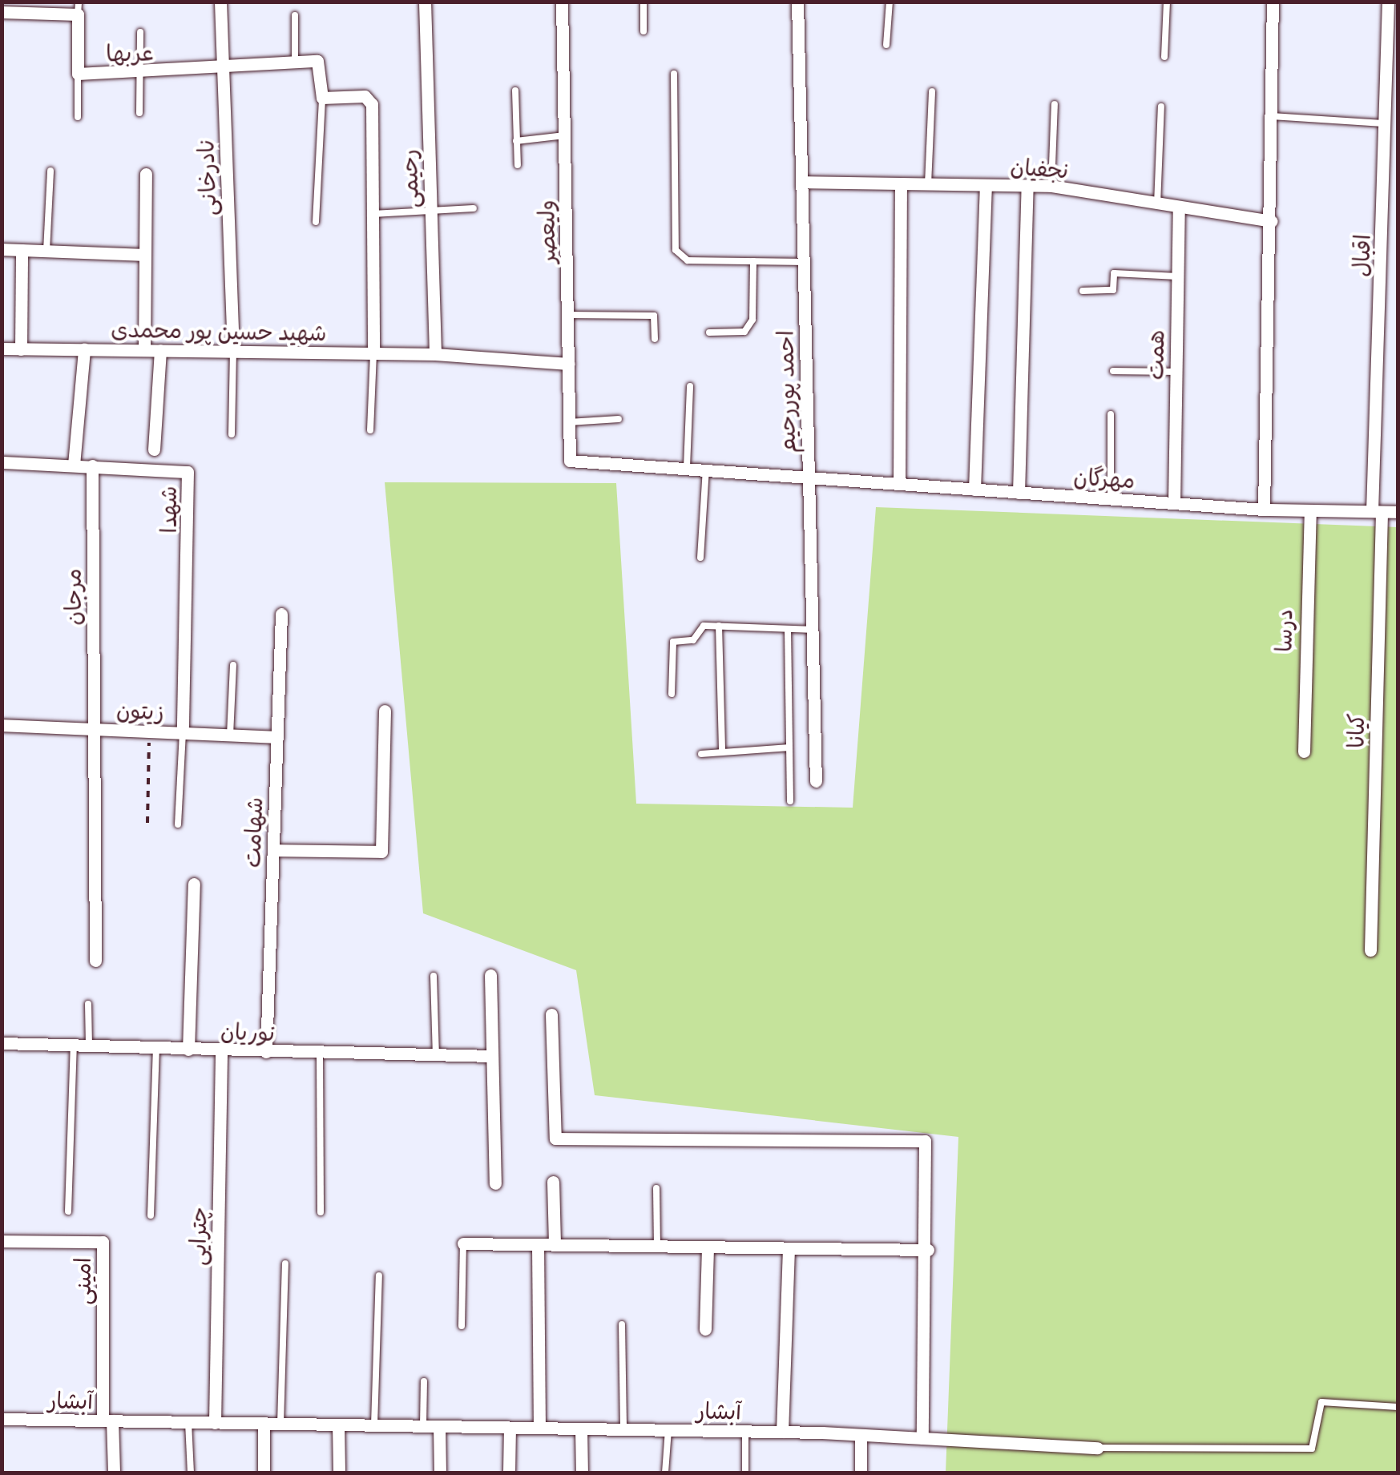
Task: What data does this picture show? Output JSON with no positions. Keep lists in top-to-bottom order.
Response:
{
  "streets": {
    "street": [
      "عربها",
      "نجفیان",
      "نادرخانی",
      "رحیمی",
      "ولیعصر",
      "اقبال",
      "شهید حسین پور محمدی",
      "همت",
      "احمد پوررحیم",
      "مهرگان",
      "شهدا",
      "مرجان",
      "درسا",
      "زیتون",
      "کیانا",
      "شهامت",
      "نوریان",
      "چترایی",
      "امینی",
      "آبشار"
    ]
  },
  "crossings": [
    ["عربها", "نادرخانی"],
    ["نجفیان", "همت"],
    ["نجفیان", "احمد پوررحیم"],
    ["نادرخانی", "شهید حسین پور محمدی"],
    ["رحیمی", "شهید حسین پور محمدی"],
    ["ولیعصر", "شهید حسین پور محمدی"],
    ["ولیعصر", "مهرگان"],
    ["اقبال", "مهرگان"],
    ["اقبال", "کیانا"],
    ["همت", "مهرگان"],
    ["احمد پوررحیم", "مهرگان"],
    ["مهرگان", "درسا"],
    ["مهرگان", "کیانا"],
    ["شهدا", "مرجان"],
    ["شهدا", "زیتون"],
    ["مرجان", "زیتون"],
    ["زیتون", "شهامت"],
    ["شهامت", "نوریان"],
    ["نوریان", "چترایی"],
    ["چترایی", "آبشار"],
    ["امینی", "آبشار"]
  ]
}
